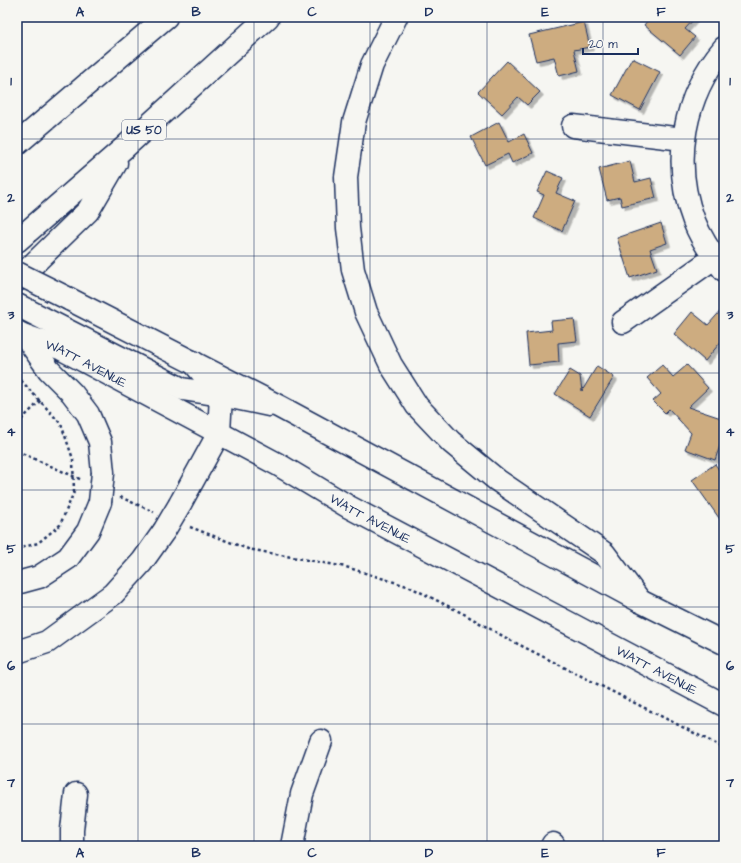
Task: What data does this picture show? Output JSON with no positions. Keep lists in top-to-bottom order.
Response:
{
  "streets": {
    "main road": ["US 50", "WATT AVENUE"]
  },
  "scale_bar": "20 m",
  "grid": {
    "columns": [
      "A",
      "B",
      "C",
      "D",
      "E",
      "F"
    ],
    "rows": [
      "1",
      "2",
      "3",
      "4",
      "5",
      "6",
      "7"
    ]
  }
}
